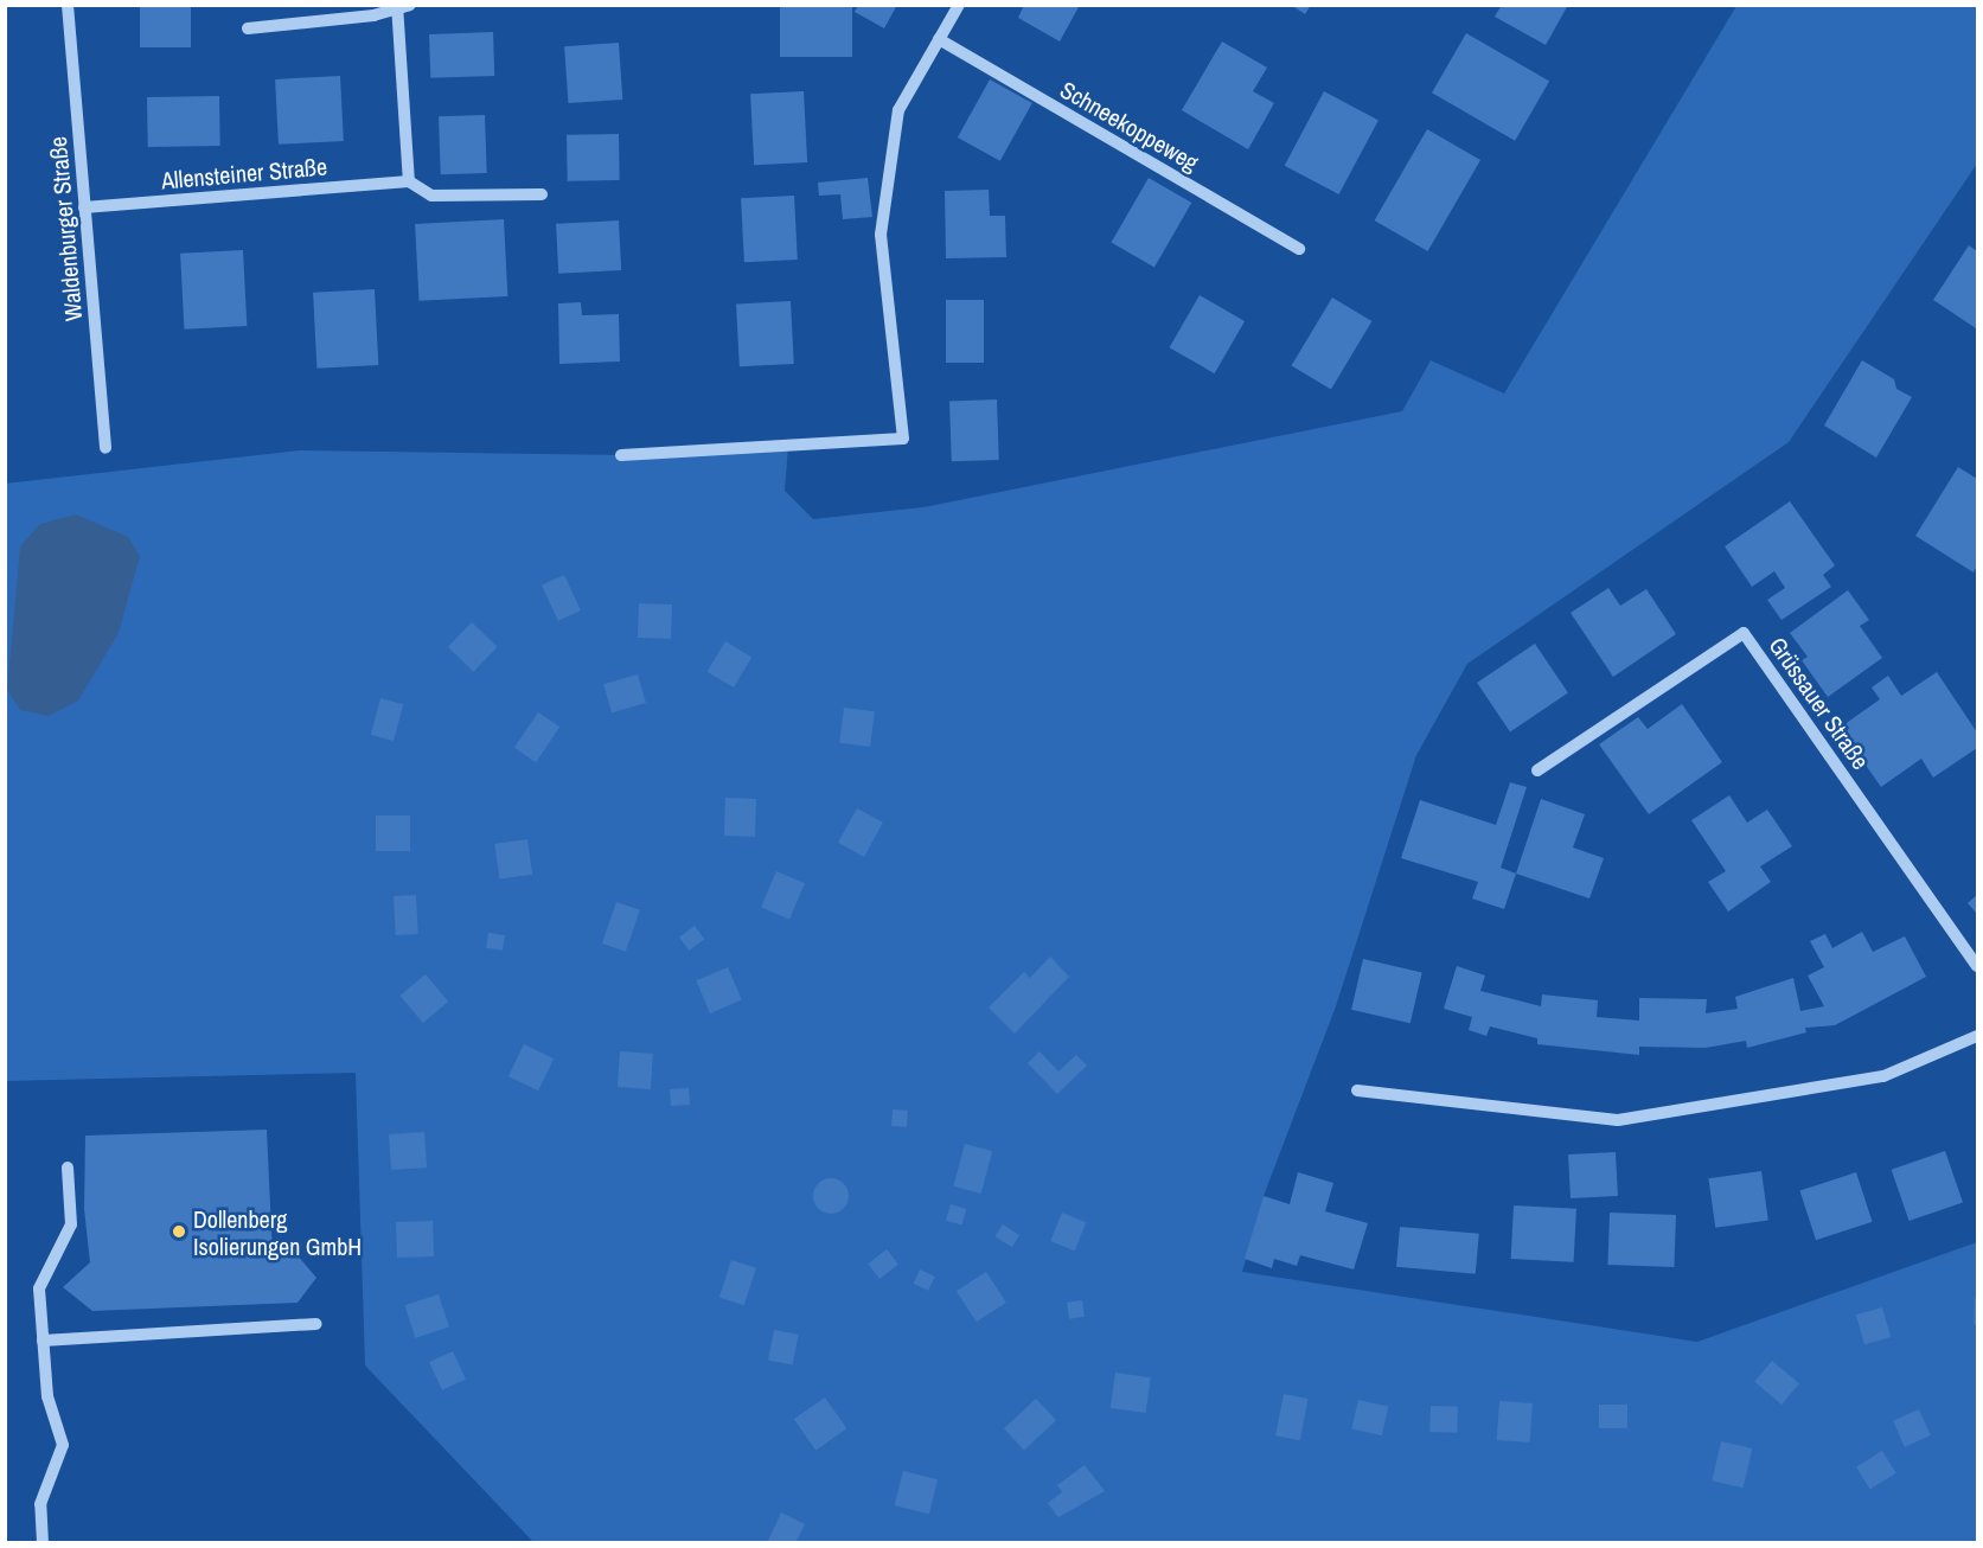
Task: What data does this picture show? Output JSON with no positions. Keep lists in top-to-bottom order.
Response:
{
  "streets": {
    "street": [
      "Schneekoppeweg",
      "Allensteiner Straße",
      "Waldenburger Straße",
      "Grüssauer Straße"
    ]
  },
  "crossings": [
    ["Allensteiner Straße", "Waldenburger Straße"]
  ],
  "places": ["Dollenberg Isolierungen GmbH"]
}
